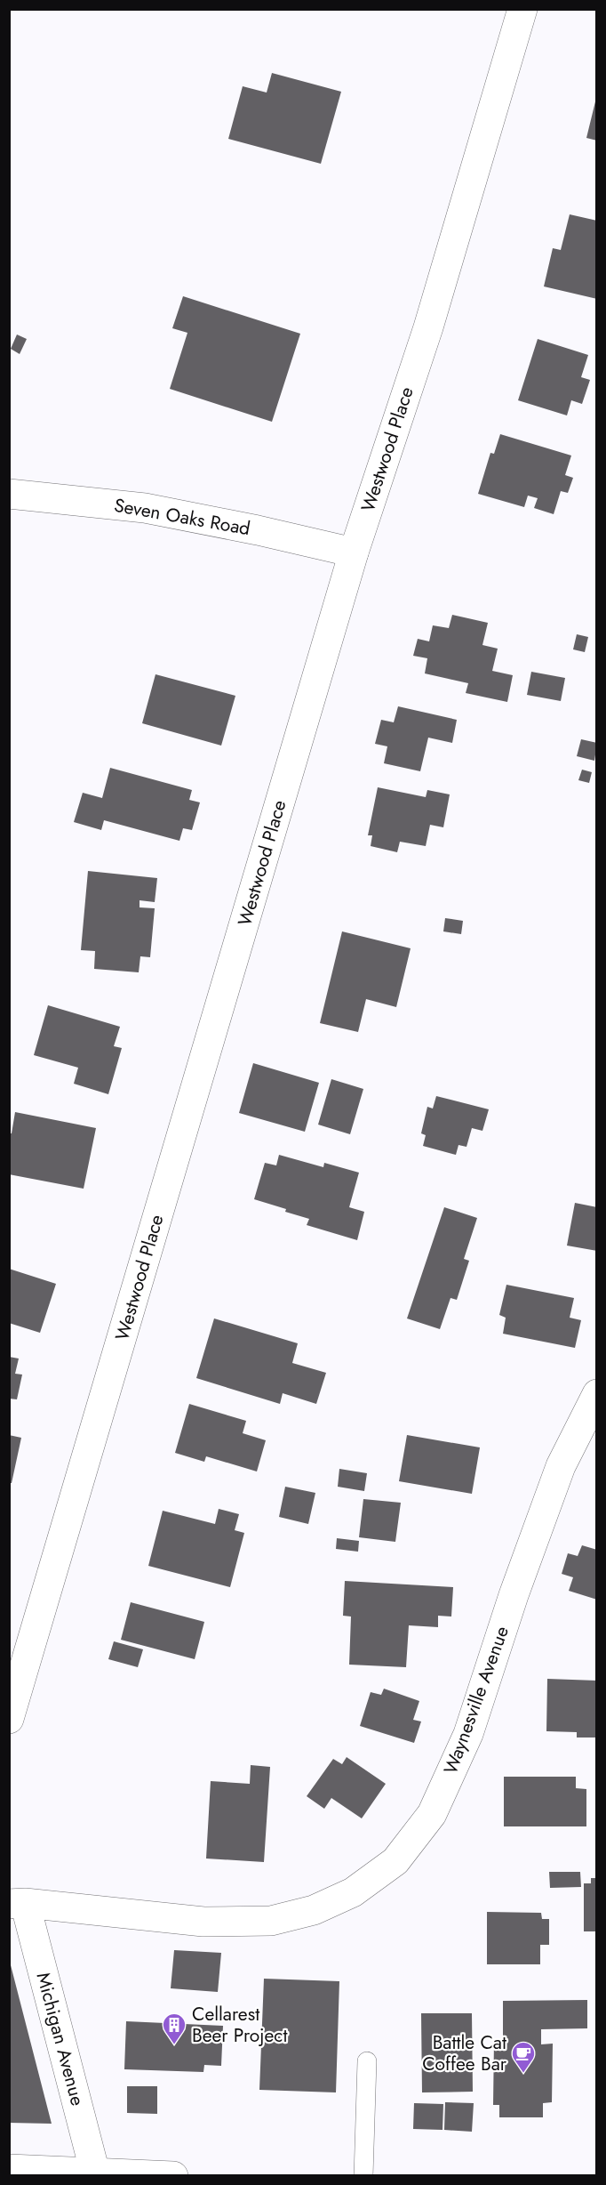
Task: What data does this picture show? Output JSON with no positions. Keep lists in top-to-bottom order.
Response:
{
  "streets": {
    "street": [
      "Westwood Place",
      "Seven Oaks Road",
      "Waynesville Avenue",
      "Michigan Avenue"
    ]
  },
  "crossings": [
    ["Westwood Place", "Seven Oaks Road"],
    ["Waynesville Avenue", "Michigan Avenue"]
  ],
  "places": {
    "building": ["Cellarest Beer Project"],
    "cafe": ["Battle Cat Coffee Bar"]
  }
}
